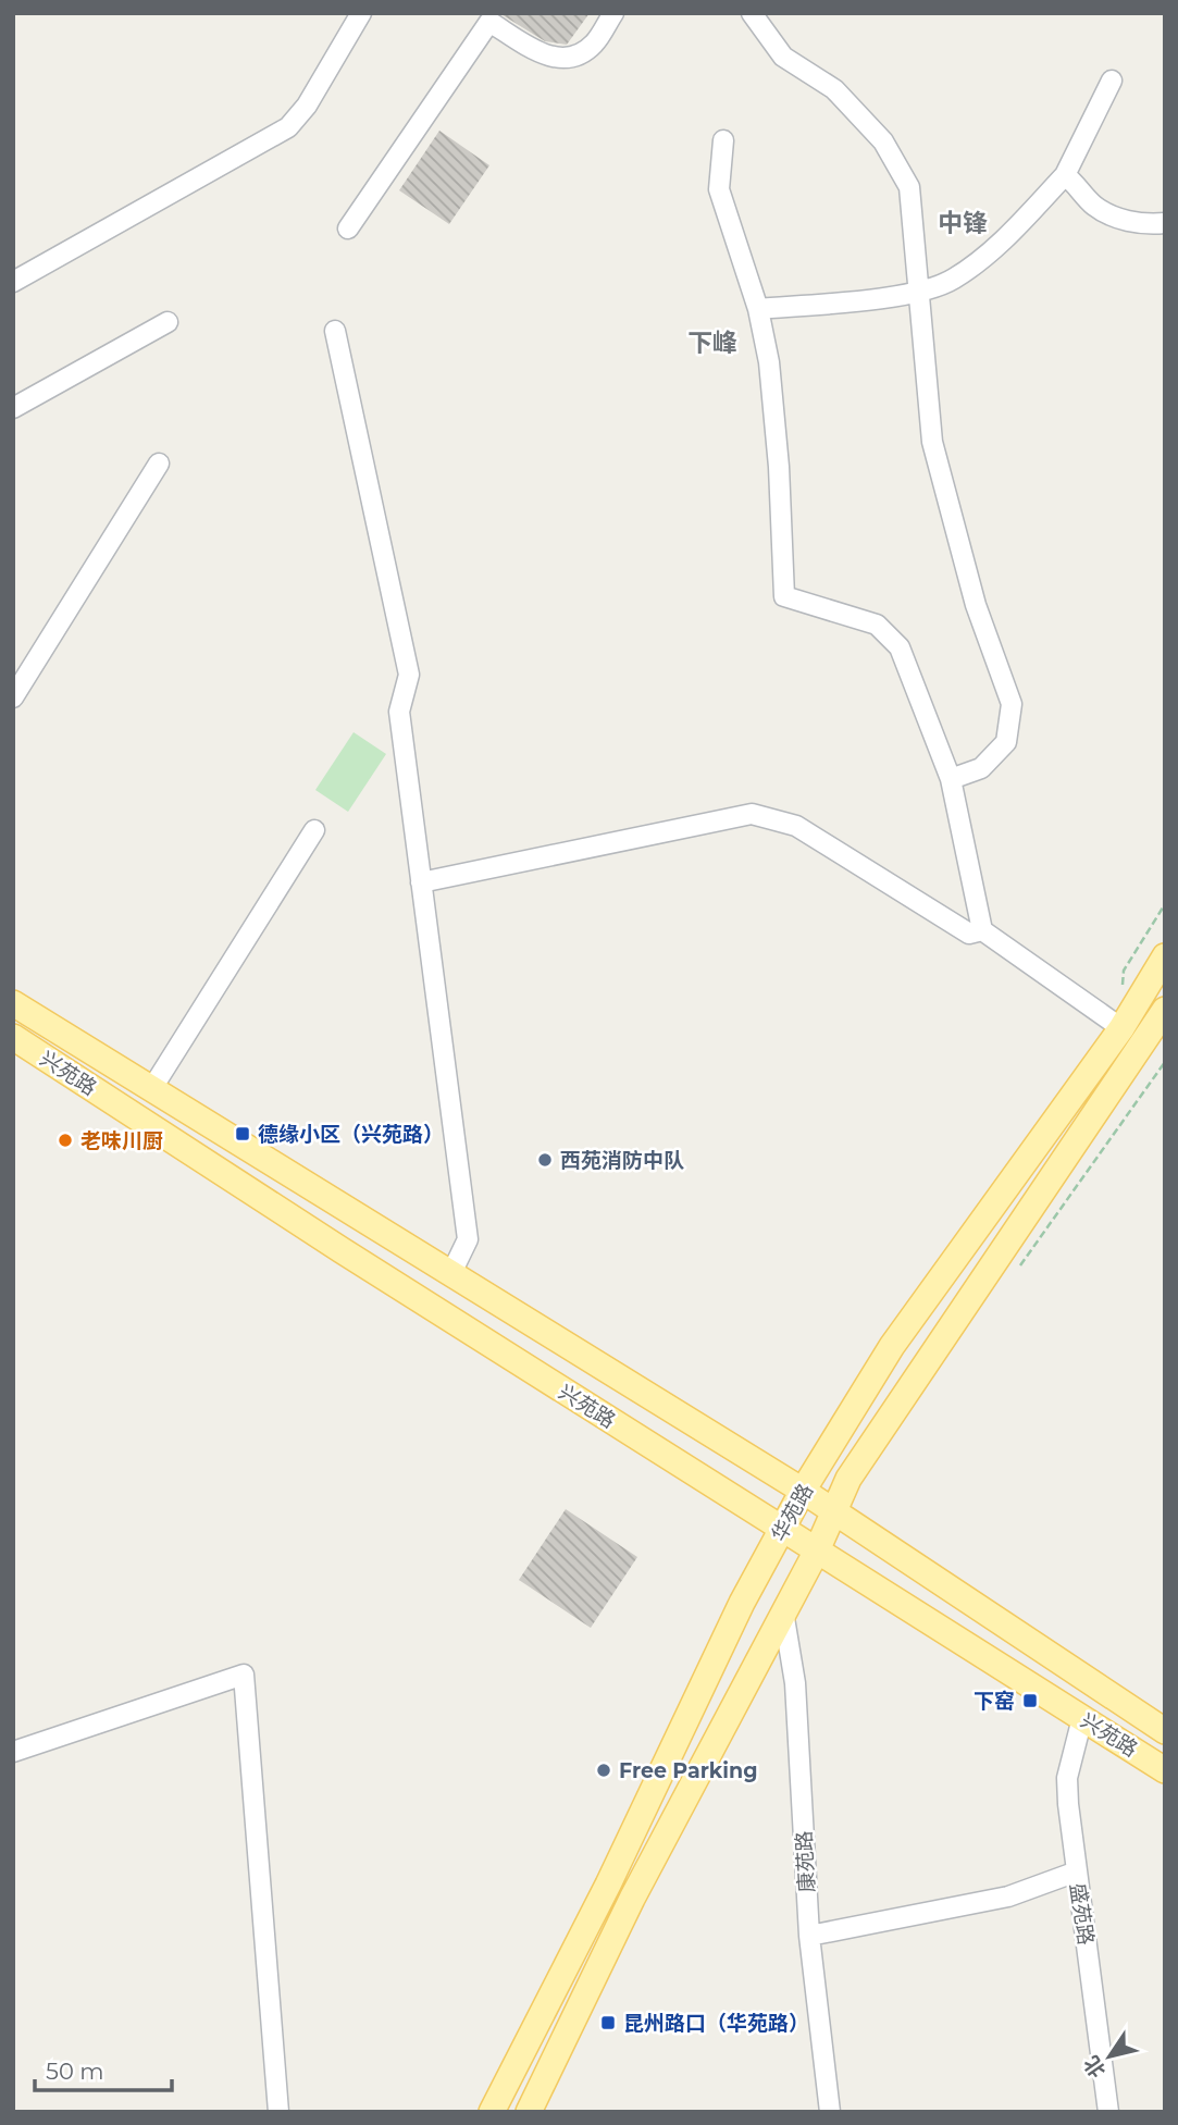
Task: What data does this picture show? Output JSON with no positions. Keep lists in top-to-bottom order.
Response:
{
  "streets": {
    "main road": ["兴苑路", "华苑路"],
    "street": ["康苑路", "盛苑路"]
  },
  "crossings": [
    ["兴苑路", "华苑路"],
    ["兴苑路", "盛苑路"],
    ["华苑路", "康苑路"]
  ],
  "districts": ["中锋", "下峰"],
  "places": {
    "transit": ["德缘小区（兴苑路）", "下窑", "昆州路口（华苑路）"],
    "other": ["老味川厨", "西苑消防中队", "Free Parking"]
  },
  "scale_bar": "50 m",
  "north": "bottom left"
}
